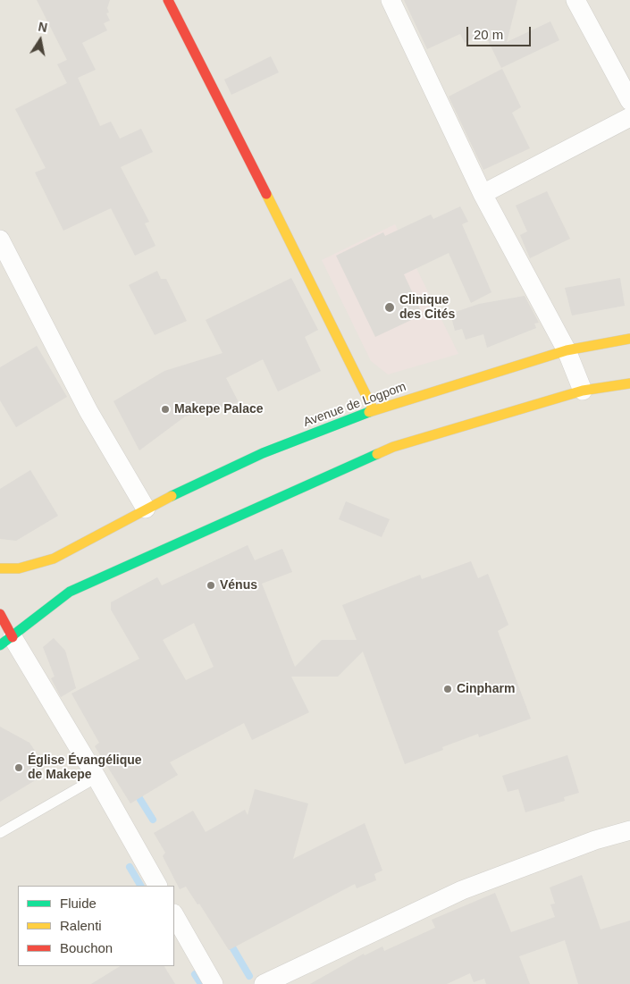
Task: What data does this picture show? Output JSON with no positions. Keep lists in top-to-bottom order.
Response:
{
  "streets": {
    "main road": ["Avenue de Logpom"]
  },
  "places": [
    "Clinique des Cités",
    "Makepe Palace",
    "Vénus",
    "Cinpharm",
    "Église Évangélique de Makepe"
  ],
  "legend": ["Fluide", "Ralenti", "Bouchon"],
  "scale_bar": "20 m",
  "north": "top"
}
